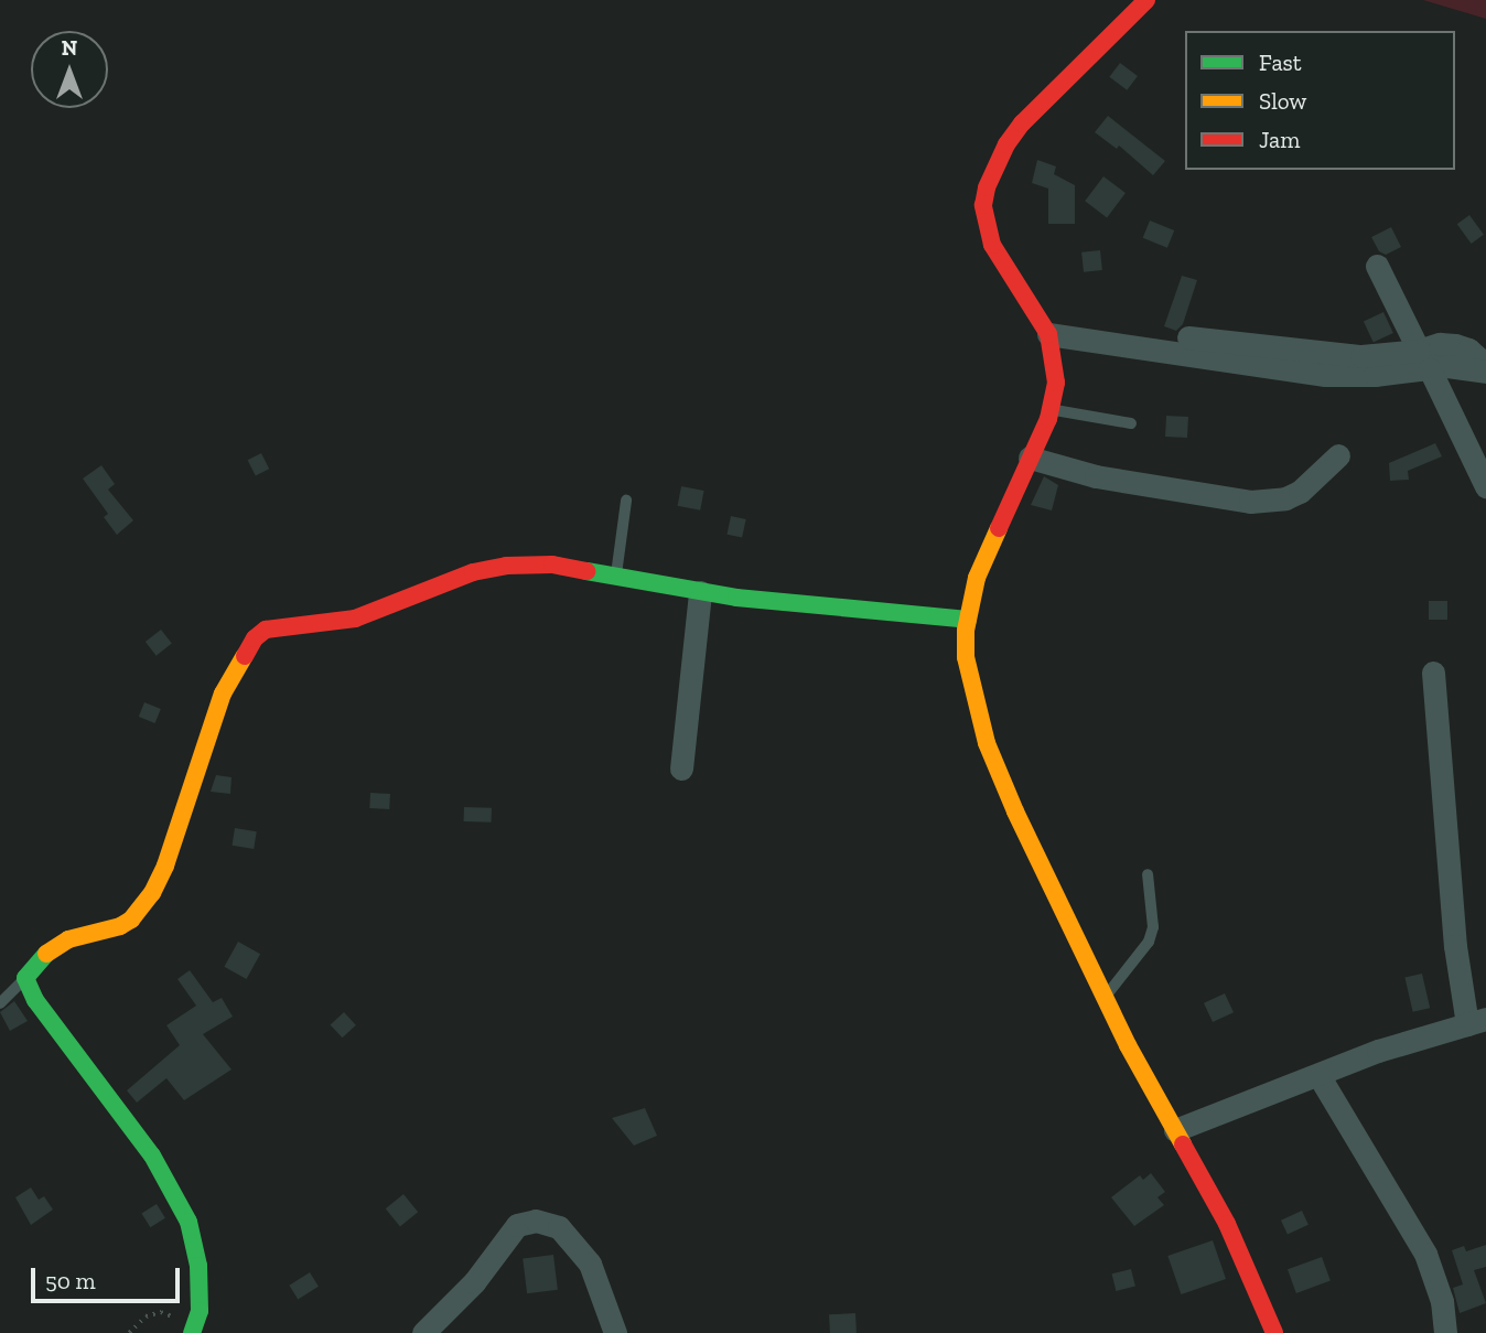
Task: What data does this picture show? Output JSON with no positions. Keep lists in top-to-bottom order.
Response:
{
  "legend": ["Fast", "Slow", "Jam"],
  "scale_bar": "50 m",
  "north": "top"
}
